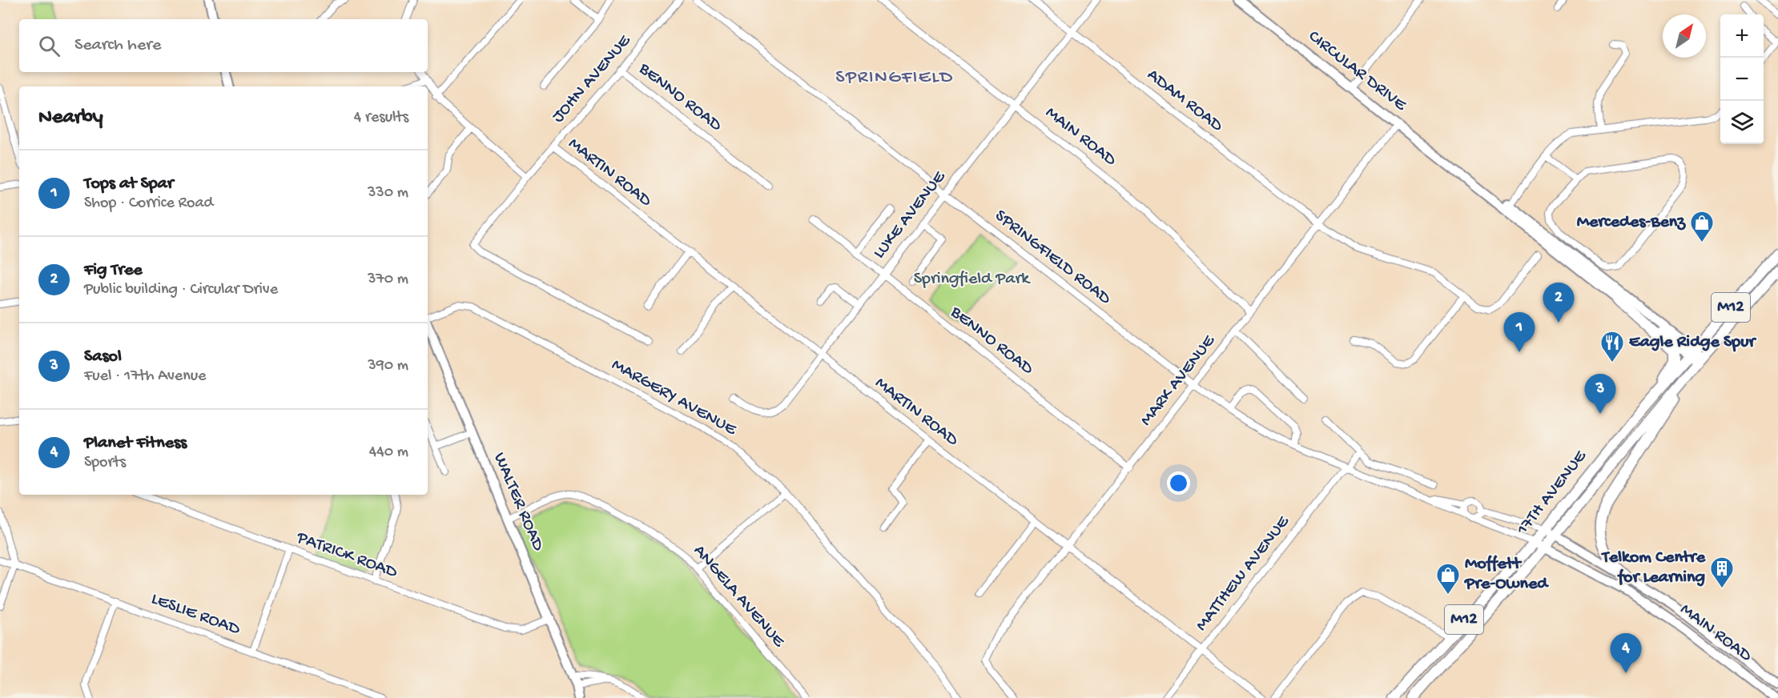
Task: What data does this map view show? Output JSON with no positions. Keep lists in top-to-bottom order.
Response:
{
  "streets": {
    "main road": ["M12", "17TH AVENUE"],
    "street": [
      "CIRCULAR DRIVE",
      "JOHN AVENUE",
      "BENNO ROAD",
      "ADAM ROAD",
      "MAIN ROAD",
      "MARTIN ROAD",
      "LUKE AVENUE",
      "SPRINGFIELD ROAD",
      "MARK AVENUE",
      "MARGERY AVENUE",
      "WALTER ROAD",
      "PATRICK ROAD",
      "MATTHEW AVENUE",
      "ANGELA AVENUE",
      "LESLIE ROAD"
    ]
  },
  "crossings": [
    ["CIRCULAR DRIVE", "M12"],
    ["CIRCULAR DRIVE", "MARK AVENUE"],
    ["CIRCULAR DRIVE", "17TH AVENUE"],
    ["JOHN AVENUE", "BENNO ROAD"],
    ["JOHN AVENUE", "MARTIN ROAD"],
    ["BENNO ROAD", "LUKE AVENUE"],
    ["BENNO ROAD", "MARK AVENUE"],
    ["ADAM ROAD", "LUKE AVENUE"],
    ["ADAM ROAD", "MARK AVENUE"],
    ["MAIN ROAD", "LUKE AVENUE"],
    ["MAIN ROAD", "M12"],
    ["MAIN ROAD", "MARK AVENUE"],
    ["MAIN ROAD", "17TH AVENUE"],
    ["MARTIN ROAD", "LUKE AVENUE"],
    ["MARTIN ROAD", "MARK AVENUE"],
    ["MARTIN ROAD", "MATTHEW AVENUE"],
    ["LUKE AVENUE", "SPRINGFIELD ROAD"],
    ["SPRINGFIELD ROAD", "MARK AVENUE"],
    ["SPRINGFIELD ROAD", "MATTHEW AVENUE"],
    ["M12", "17TH AVENUE"],
    ["WALTER ROAD", "PATRICK ROAD"],
    ["WALTER ROAD", "ANGELA AVENUE"]
  ],
  "districts": ["SPRINGFIELD"],
  "parks": ["Springfield Park"],
  "places": {
    "shop": ["Mercedes-Benz", "Moffett Pre-Owned"],
    "restaurant": ["Eagle Ridge Spur"],
    "building": ["Telkom Centre for Learning"]
  },
  "north": "top right",
  "page": {
    "map_buttons": ["+", "−"],
    "search": "Search here",
    "heading": ["Nearby", "4 results"],
    "list": [
      {
        "mark": "1",
        "name": "Tops at Spar",
        "note": "Shop · Corrice Road",
        "value": "330 m"
      },
      {
        "mark": "2",
        "name": "Fig Tree",
        "note": "Public building · Circular Drive",
        "value": "370 m"
      },
      {
        "mark": "3",
        "name": "Sasol",
        "note": "Fuel · 17th Avenue",
        "value": "390 m"
      },
      {
        "mark": "4",
        "name": "Planet Fitness",
        "note": "Sports",
        "value": "440 m"
      }
    ],
    "pins": [
      "2",
      "1",
      "3",
      "4"
    ]
  }
}
